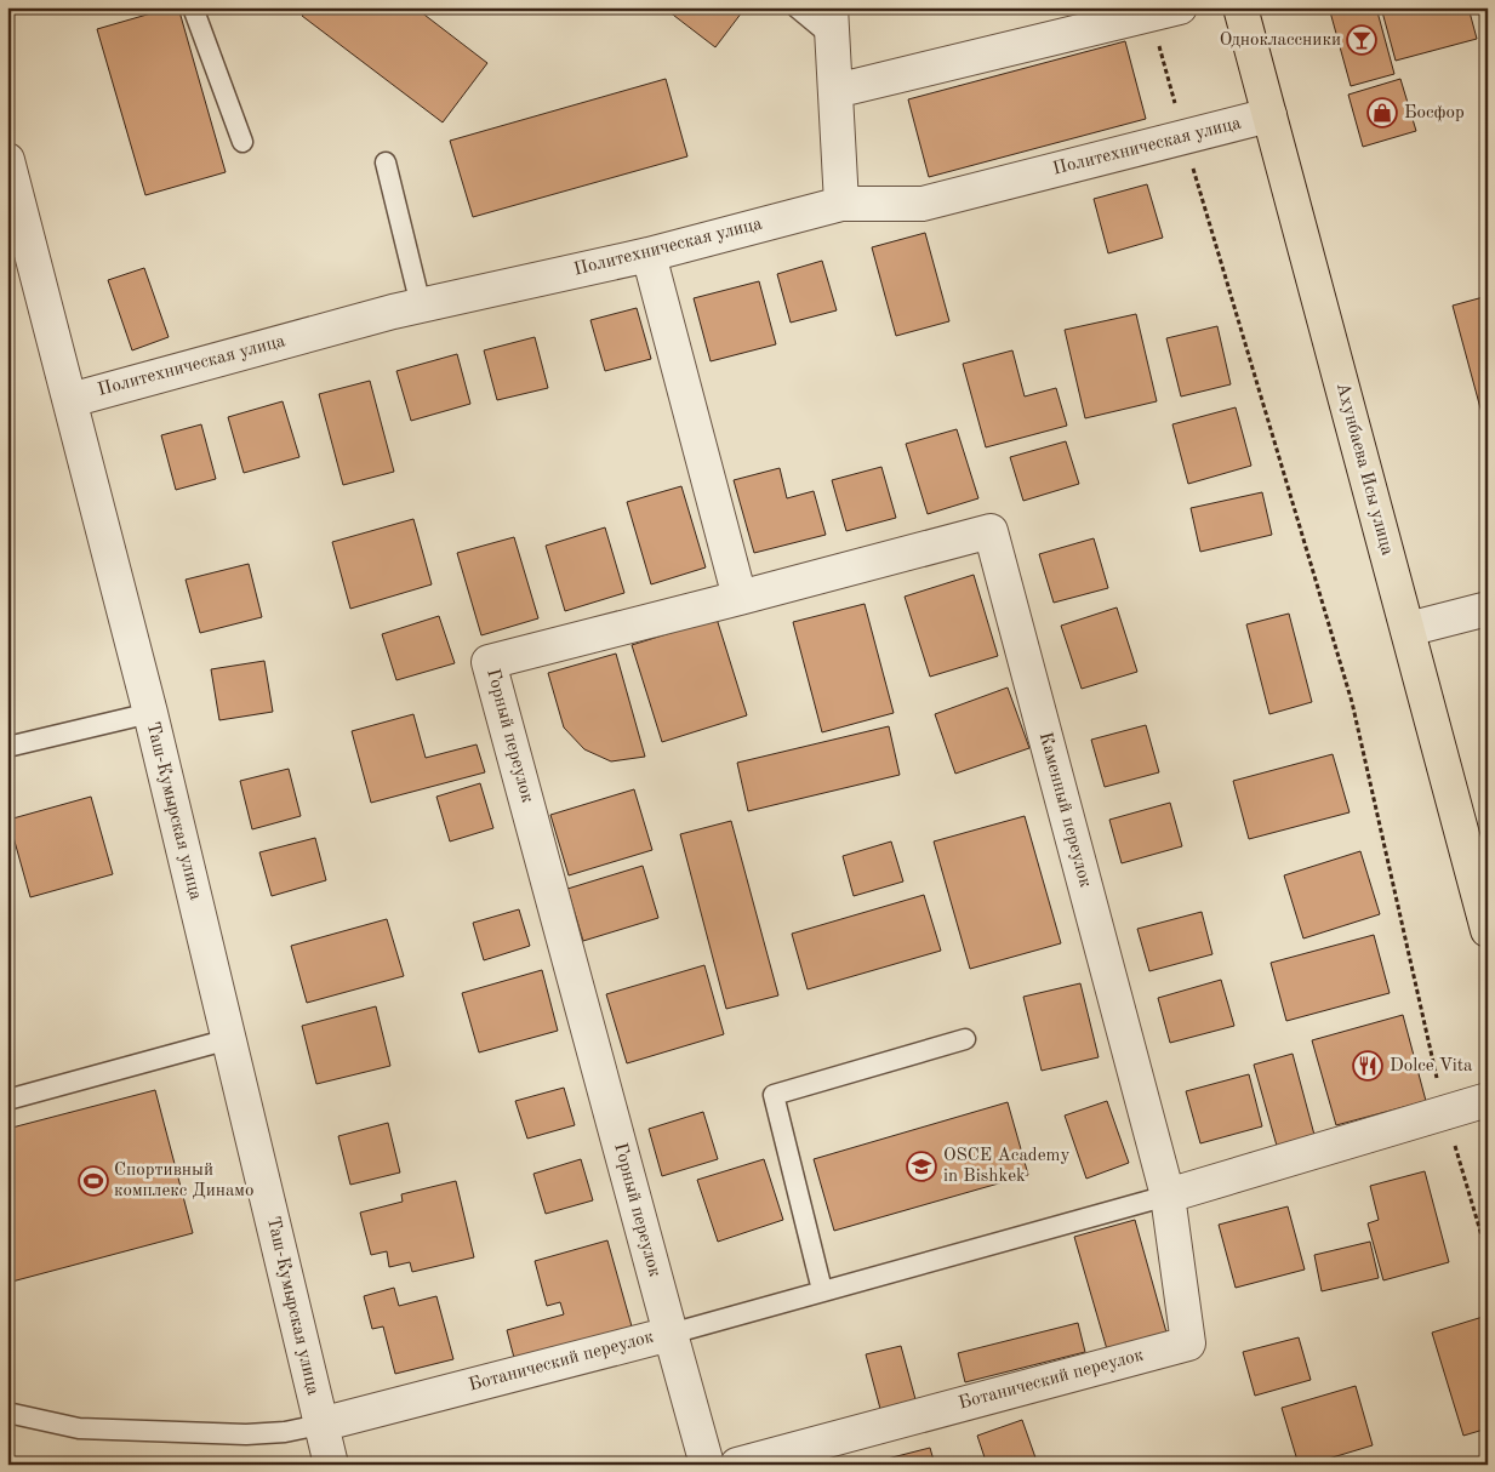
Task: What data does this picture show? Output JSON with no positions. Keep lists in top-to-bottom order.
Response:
{
  "streets": {
    "main road": ["Ахунбаева Исы улица"],
    "street": [
      "Политехническая улица",
      "Горный переулок",
      "Каменный переулок",
      "Таш-Кумырская улица",
      "Ботанический переулок"
    ]
  },
  "crossings": [
    ["Политехническая улица", "Ахунбаева Исы улица"],
    ["Политехническая улица", "Таш-Кумырская улица"],
    ["Горный переулок", "Каменный переулок"],
    ["Горный переулок", "Ботанический переулок"],
    ["Каменный переулок", "Ботанический переулок"],
    ["Таш-Кумырская улица", "Ботанический переулок"]
  ],
  "places": {
    "bar": ["Одноклассники"],
    "shop": ["Босфор"],
    "restaurant": ["Dolce Vita"],
    "school or university": ["OSCE Academy in Bishkek"],
    "sports": ["Спортивный комплекс Динамо"]
  }
}
